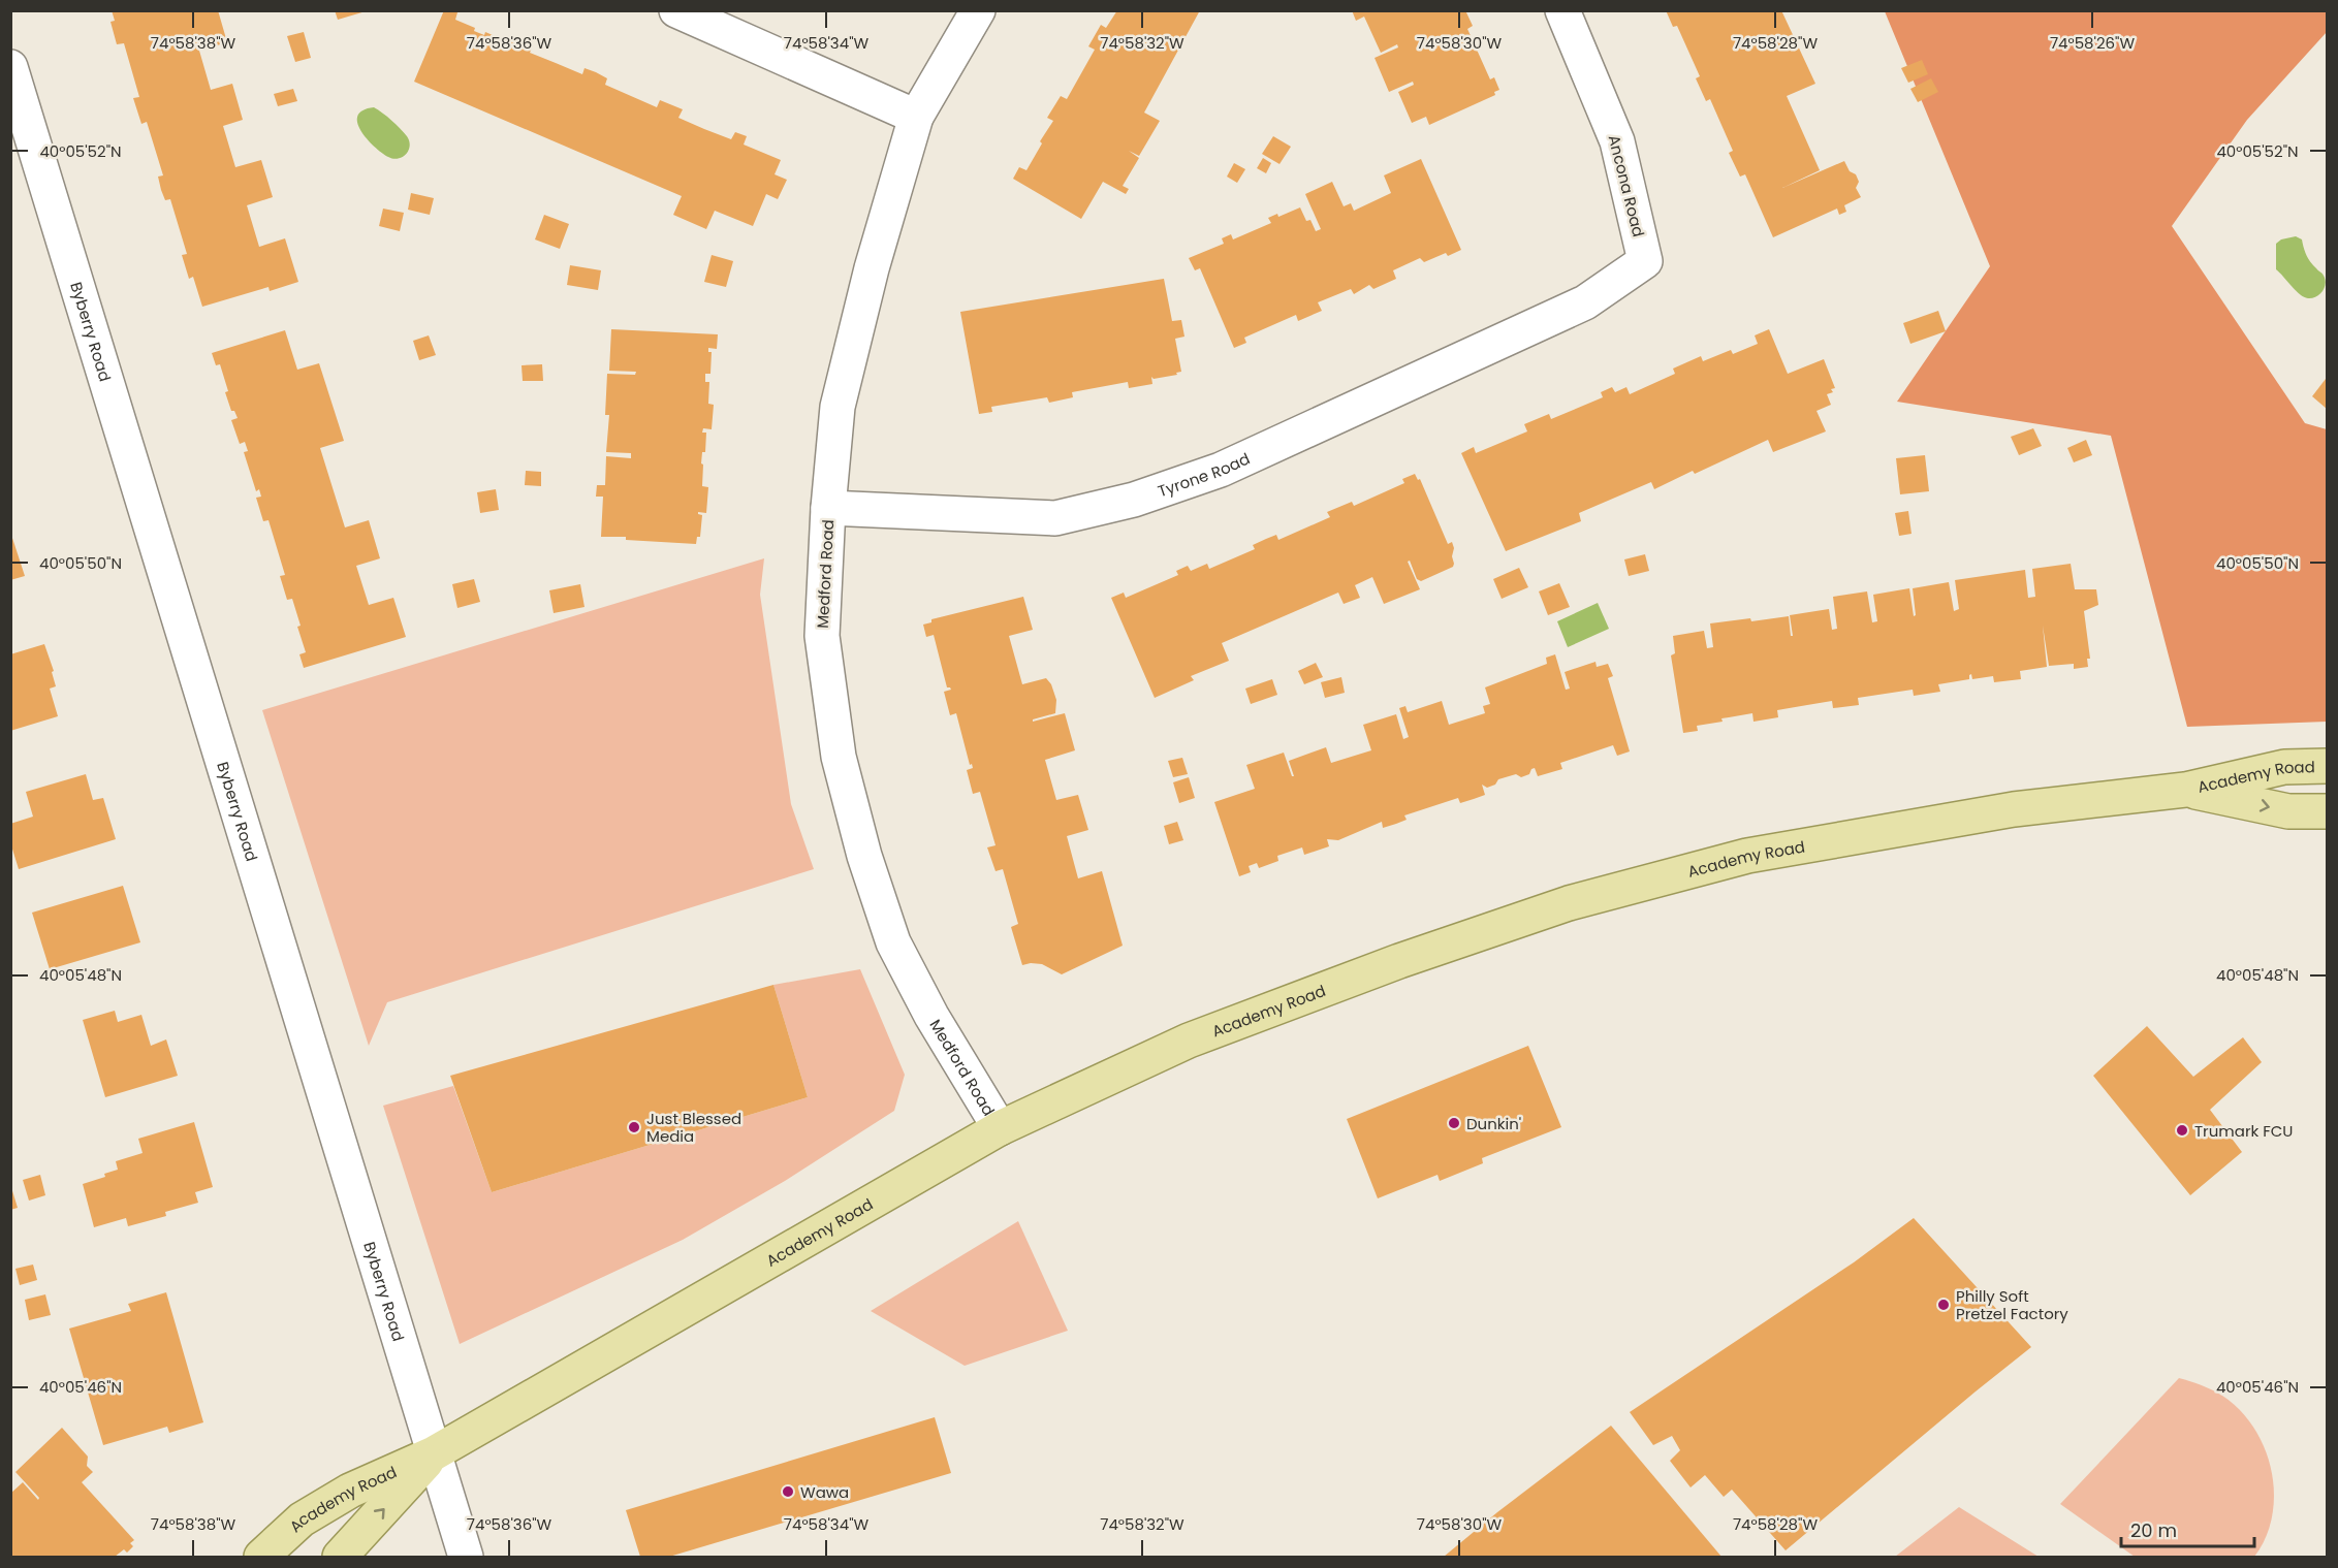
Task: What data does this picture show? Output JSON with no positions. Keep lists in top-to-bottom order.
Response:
{
  "streets": {
    "main road": ["Academy Road"],
    "street": [
      "Ancona Road",
      "Byberry Road",
      "Tyrone Road",
      "Medford Road"
    ]
  },
  "crossings": [
    ["Ancona Road", "Tyrone Road"],
    ["Byberry Road", "Academy Road"],
    ["Tyrone Road", "Medford Road"],
    ["Medford Road", "Academy Road"]
  ],
  "places": [
    "Dunkin'",
    "Just Blessed Media",
    "Trumark FCU",
    "Philly Soft Pretzel Factory",
    "Wawa"
  ],
  "scale_bar": "20 m",
  "coordinates": [
    "74°58'38\"W",
    "74°58'36\"W",
    "74°58'34\"W",
    "74°58'32\"W",
    "74°58'30\"W",
    "74°58'28\"W",
    "74°58'26\"W",
    "40°05'52\"N",
    "40°05'50\"N",
    "40°05'48\"N",
    "40°05'46\"N"
  ]
}
